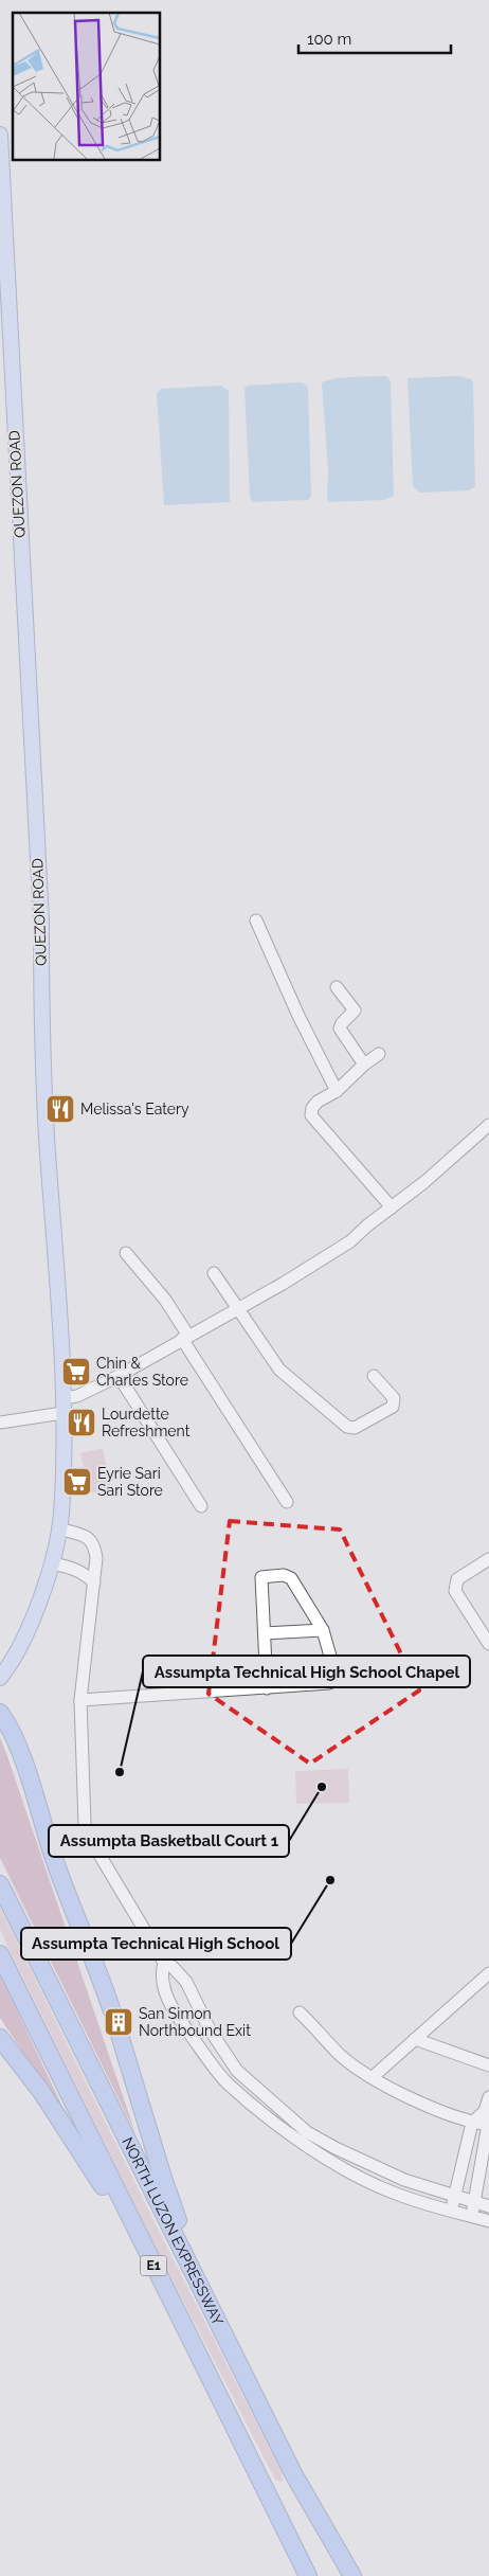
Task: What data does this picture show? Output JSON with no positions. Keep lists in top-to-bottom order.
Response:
{
  "streets": {
    "highway": ["NORTH LUZON EXPRESSWAY", "E1"],
    "main road": ["QUEZON ROAD"]
  },
  "places": {
    "restaurant": ["Melissa's Eatery", "Lourdette Refreshment"],
    "supermarket": ["Chin & Charles Store", "Eyrie Sari Sari Store"],
    "other": ["Assumpta Technical High School Chapel", "Assumpta Basketball Court 1", "Assumpta Technical High School"],
    "building": ["San Simon Northbound Exit"]
  },
  "scale_bar": "100 m"
}
